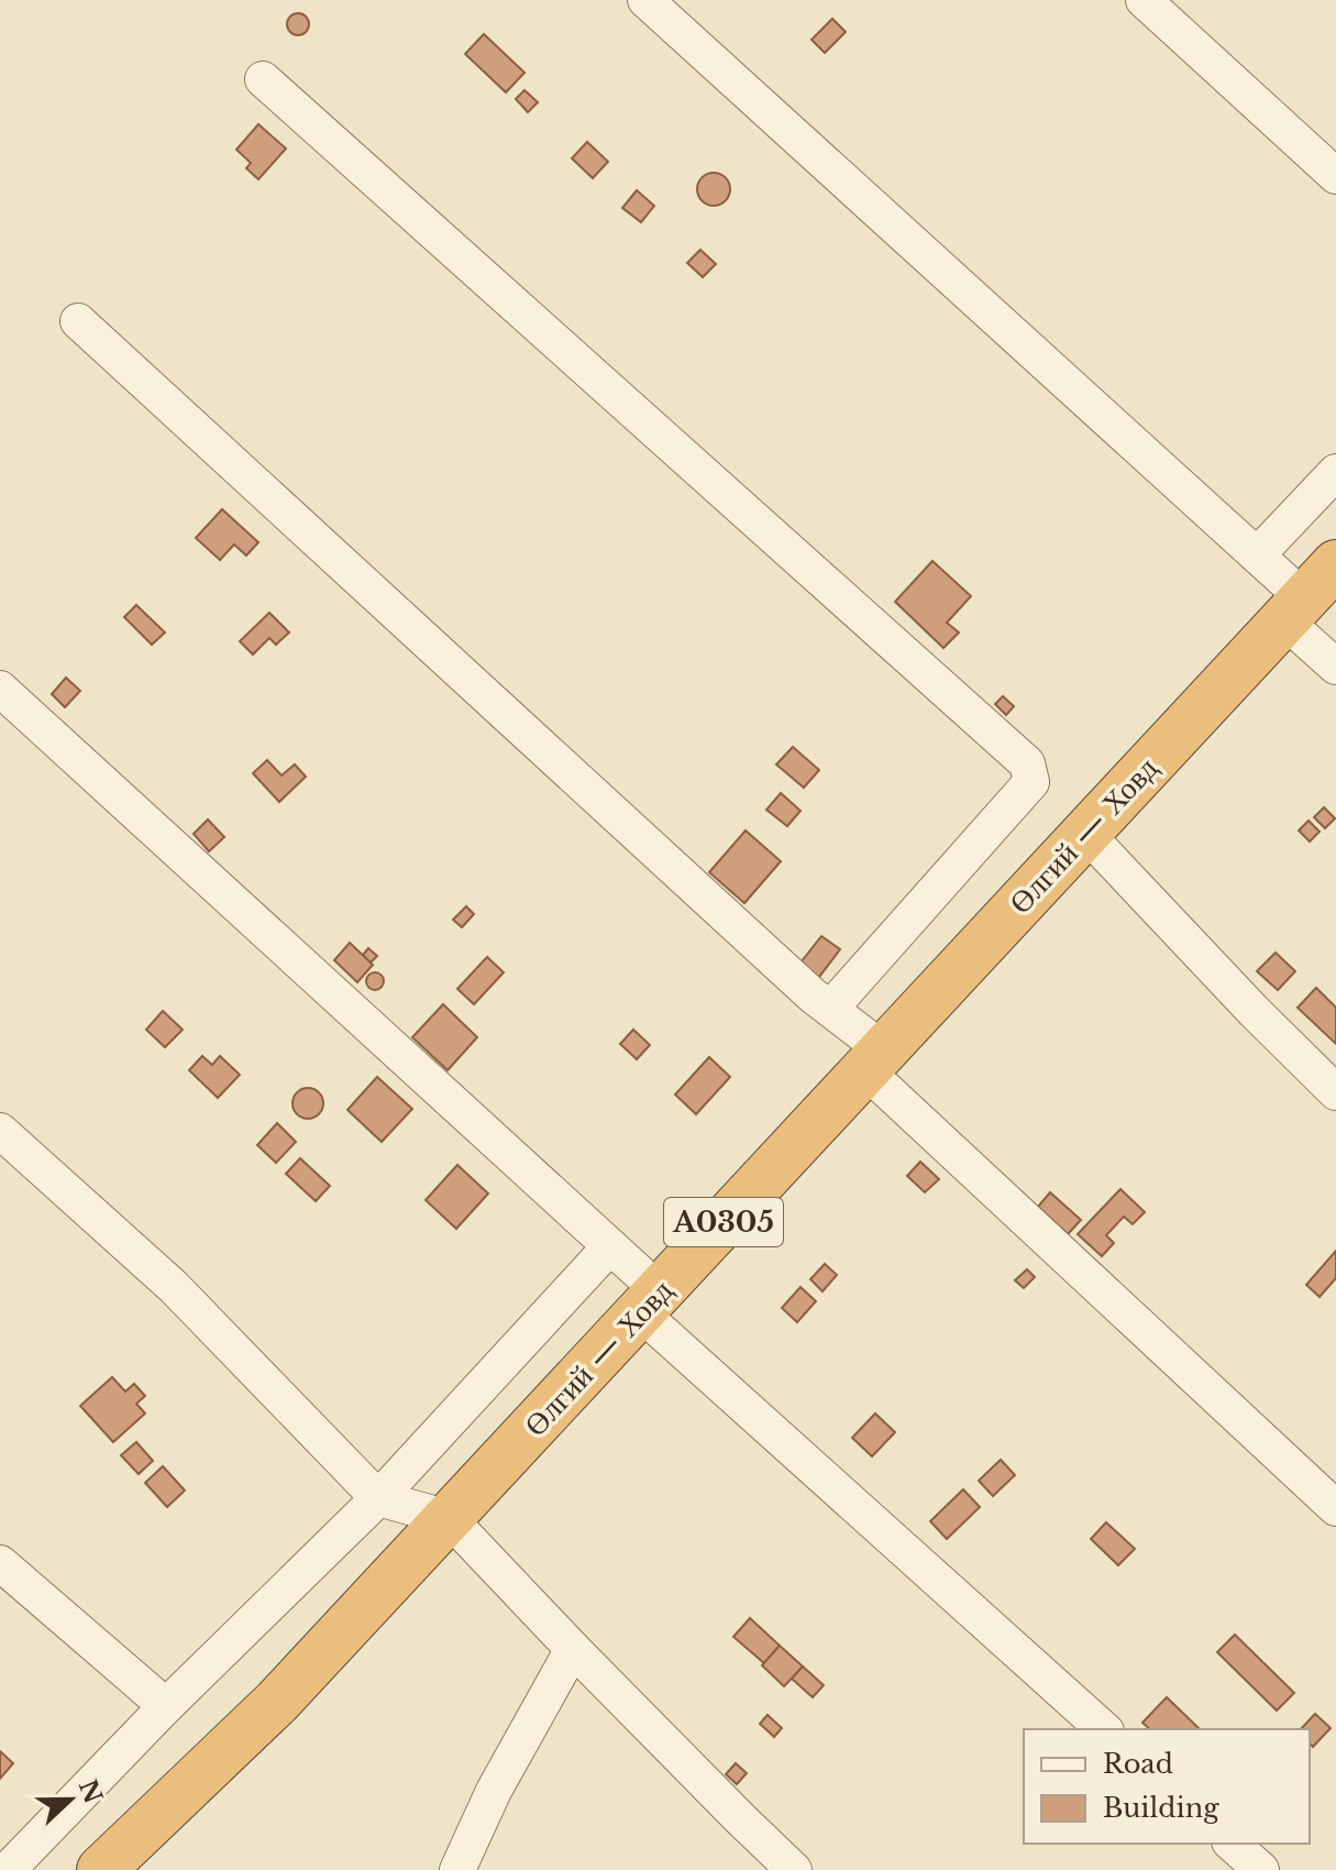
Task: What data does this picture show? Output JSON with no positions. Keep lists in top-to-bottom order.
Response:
{
  "streets": {
    "highway": ["Өлгий — Ховд", "A0305"]
  },
  "legend": ["Road", "Building"],
  "north": "right"
}
